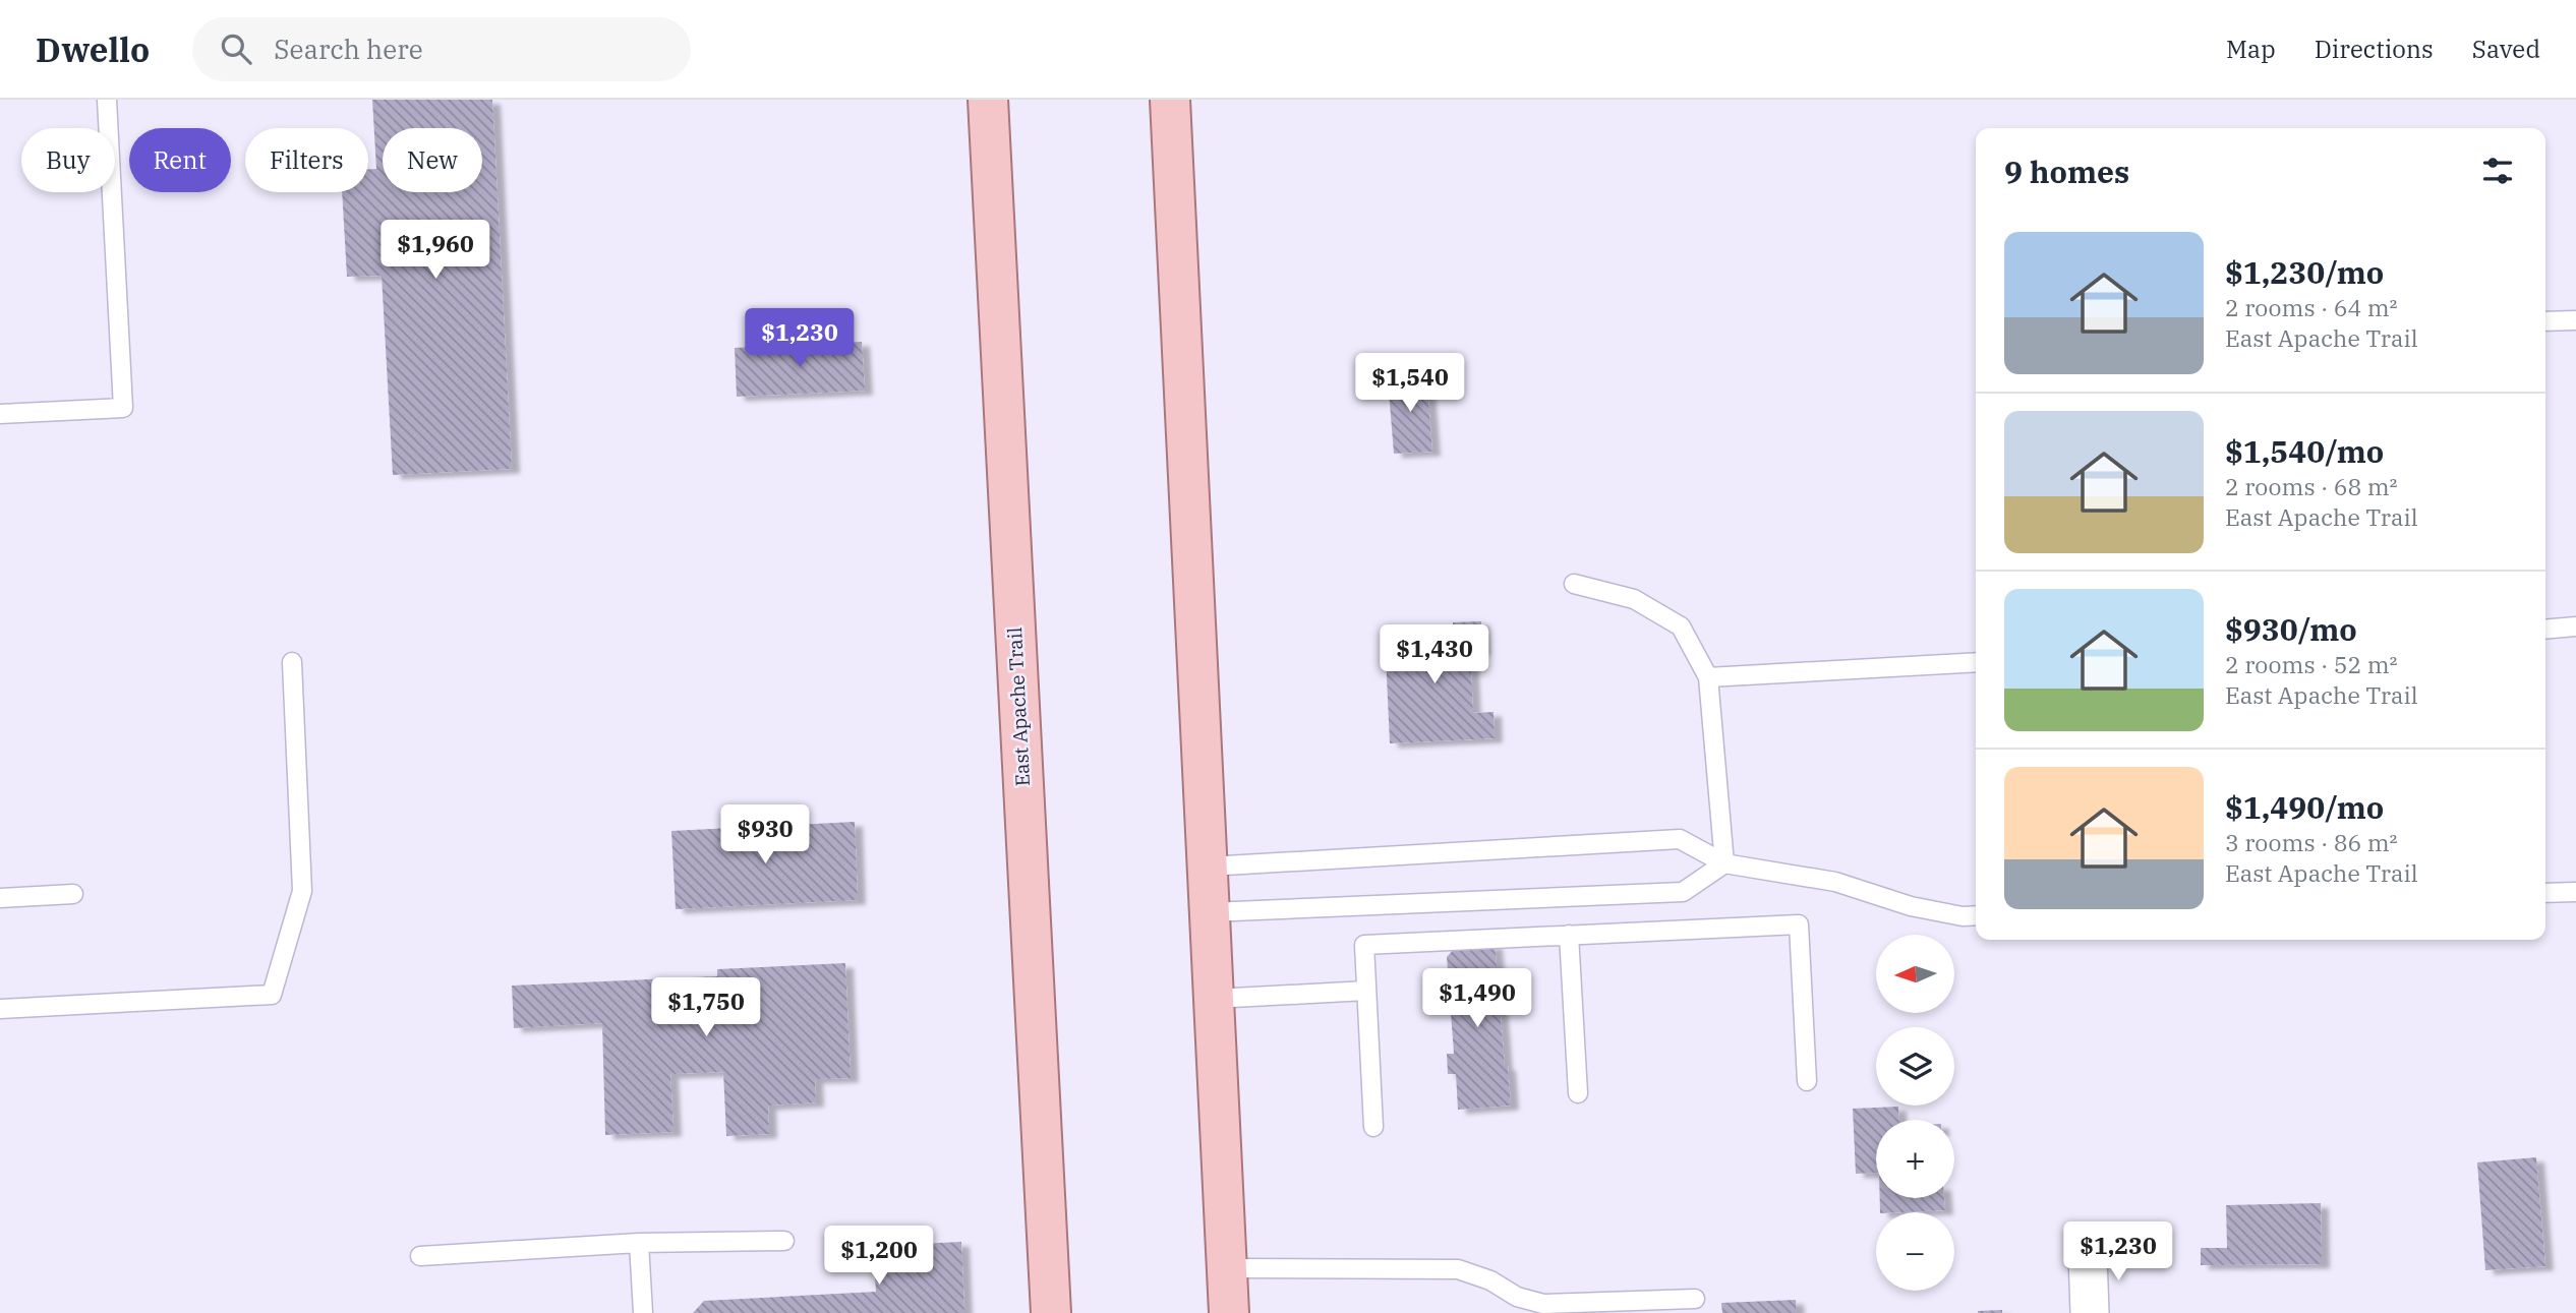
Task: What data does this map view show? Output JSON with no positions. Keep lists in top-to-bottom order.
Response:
{
  "streets": {
    "main road": ["East Apache Trail"]
  },
  "north": "left",
  "page": {
    "header": "Dwello",
    "search": "Search here",
    "nav": ["Map", "Directions", "Saved"],
    "chip": [
      "Buy",
      "Rent",
      "Filters",
      "New"
    ],
    "heading": "9 homes",
    "list": [
      {
        "name": "$1,230/mo",
        "note": "2 rooms · 64 m² · East Apache Trail"
      },
      {
        "name": "$1,540/mo",
        "note": "2 rooms · 68 m² · East Apache Trail"
      },
      {
        "name": "$930/mo",
        "note": "2 rooms · 52 m² · East Apache Trail"
      },
      {
        "name": "$1,490/mo",
        "note": "3 rooms · 86 m² · East Apache Trail"
      }
    ],
    "price": [
      "$1,960",
      "$1,230",
      "$1,540",
      "$1,430",
      "$930",
      "$1,490",
      "$1,750",
      "$1,230",
      "$1,200"
    ],
    "map_buttons": ["+", "−"]
  }
}
